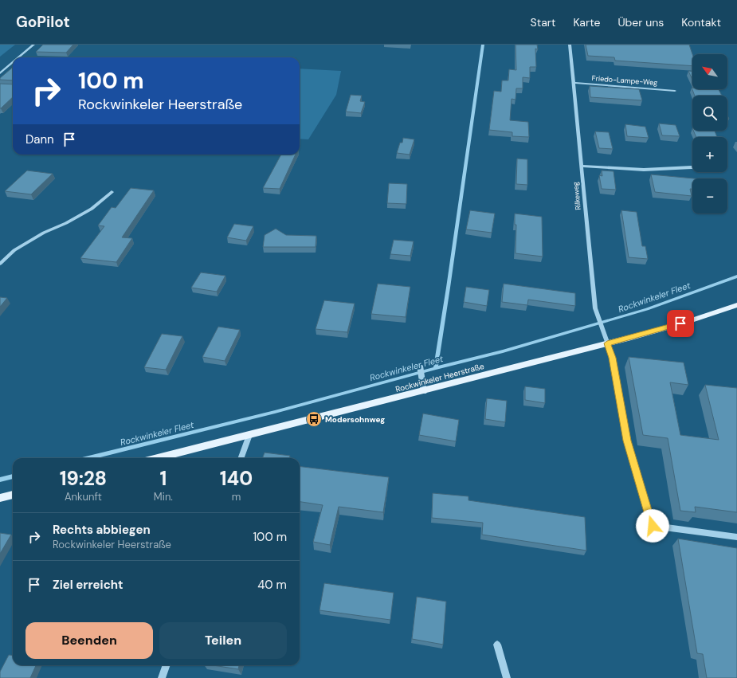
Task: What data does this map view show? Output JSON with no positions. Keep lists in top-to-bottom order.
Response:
{
  "streets": {
    "main road": ["Rockwinkeler Heerstraße"],
    "street": ["Friedo-Lampe-Weg", "Rilkeweg"]
  },
  "crossings": [
    ["Friedo-Lampe-Weg", "Rilkeweg"],
    ["Rilkeweg", "Rockwinkeler Heerstraße"]
  ],
  "water": ["Rockwinkeler Fleet"],
  "places": {
    "bus stop": ["Modersohnweg"]
  },
  "north": "top left",
  "page": {
    "header": "GoPilot",
    "nav": [
      "Start",
      "Karte",
      "Über uns",
      "Kontakt"
    ],
    "map_buttons": ["+", "−"],
    "turn": ["100 m", "Rockwinkeler Heerstraße"],
    "then": "Dann",
    "eta": [
      "19:28",
      "Ankunft",
      "1",
      "Min.",
      "140",
      "m"
    ],
    "list": [
      {
        "name": "Rechts abbiegen",
        "note": "Rockwinkeler Heerstraße",
        "value": "100 m"
      },
      {
        "name": "Ziel erreicht",
        "value": "40 m"
      }
    ],
    "buttons": ["Beenden", "Teilen"]
  }
}
